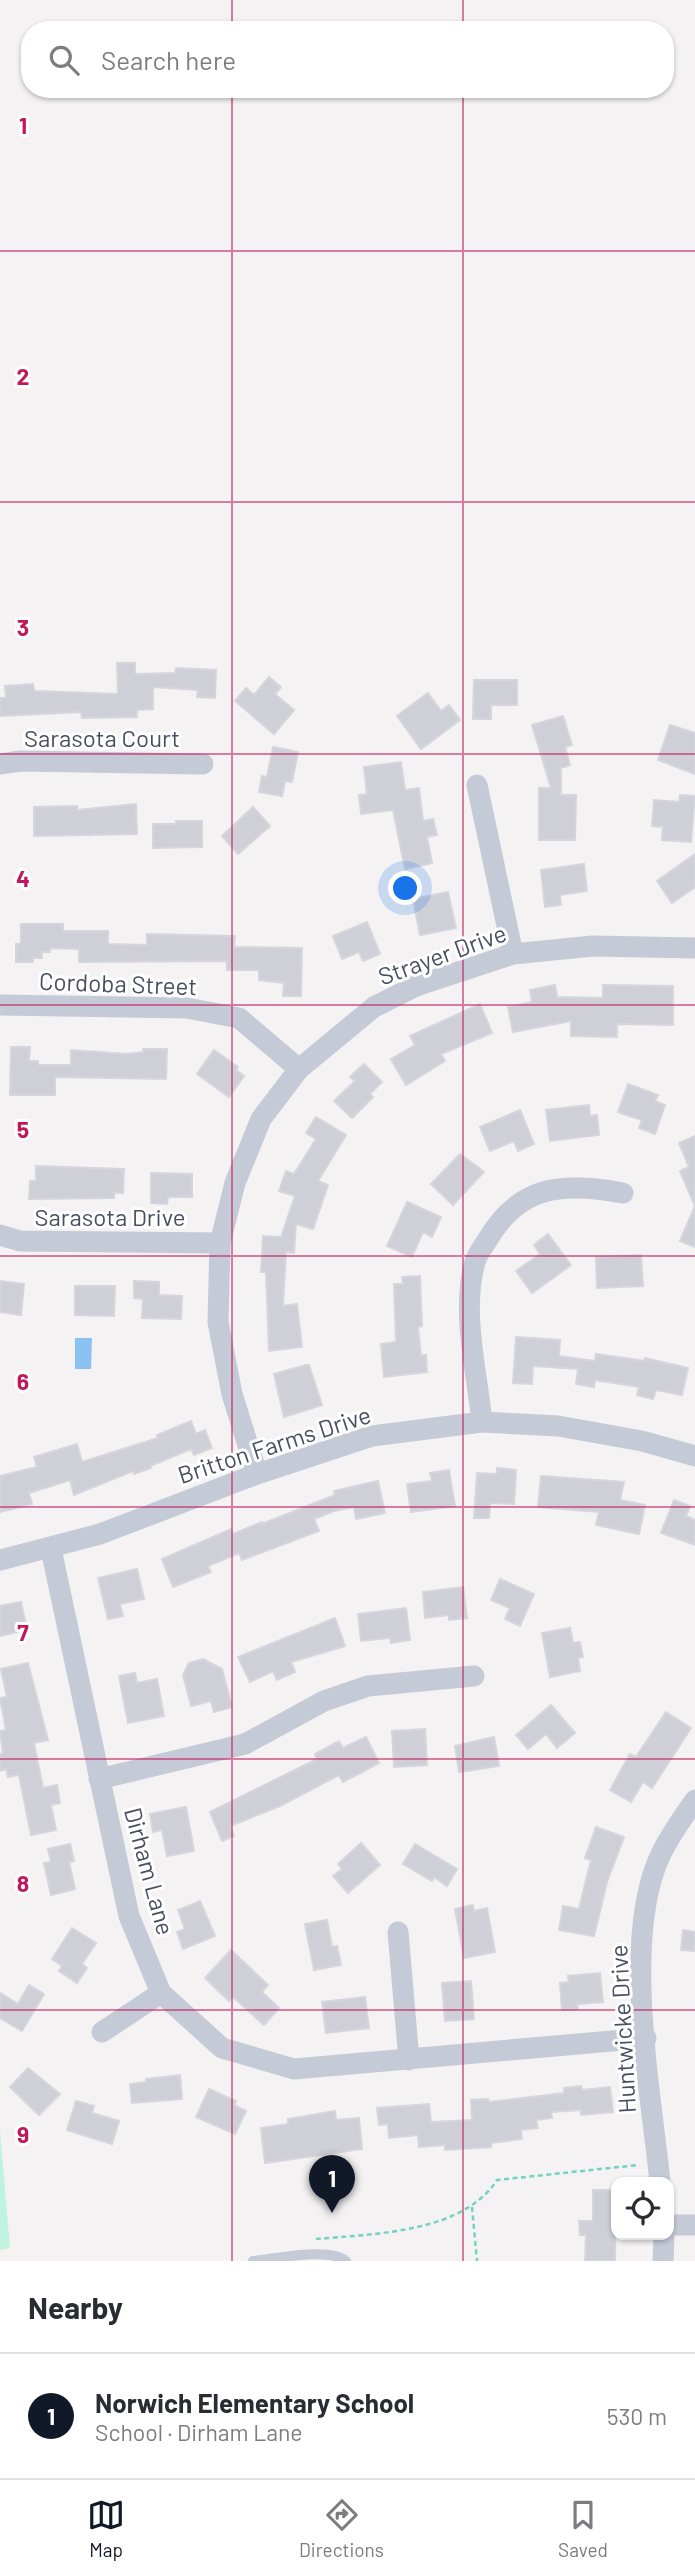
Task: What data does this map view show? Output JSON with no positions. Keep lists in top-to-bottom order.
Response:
{
  "streets": {
    "street": [
      "Sarasota Court",
      "Strayer Drive",
      "Cordoba Street",
      "Sarasota Drive",
      "Britton Farms Drive",
      "Dirham Lane",
      "Huntwicke Drive"
    ]
  },
  "crossings": [
    ["Strayer Drive", "Cordoba Street"],
    ["Strayer Drive", "Sarasota Drive"],
    ["Strayer Drive", "Britton Farms Drive"],
    ["Britton Farms Drive", "Dirham Lane"],
    ["Dirham Lane", "Huntwicke Drive"]
  ],
  "page": {
    "search": "Search here",
    "pins": "1",
    "heading": "Nearby",
    "list": [
      {
        "mark": "1",
        "name": "Norwich Elementary School",
        "note": "School · Dirham Lane",
        "value": "530 m"
      }
    ],
    "nav": ["Map", "Directions", "Saved"]
  },
  "grid": {
    "rows": [
      "1",
      "2",
      "3",
      "4",
      "5",
      "6",
      "7",
      "8",
      "9"
    ]
  }
}
